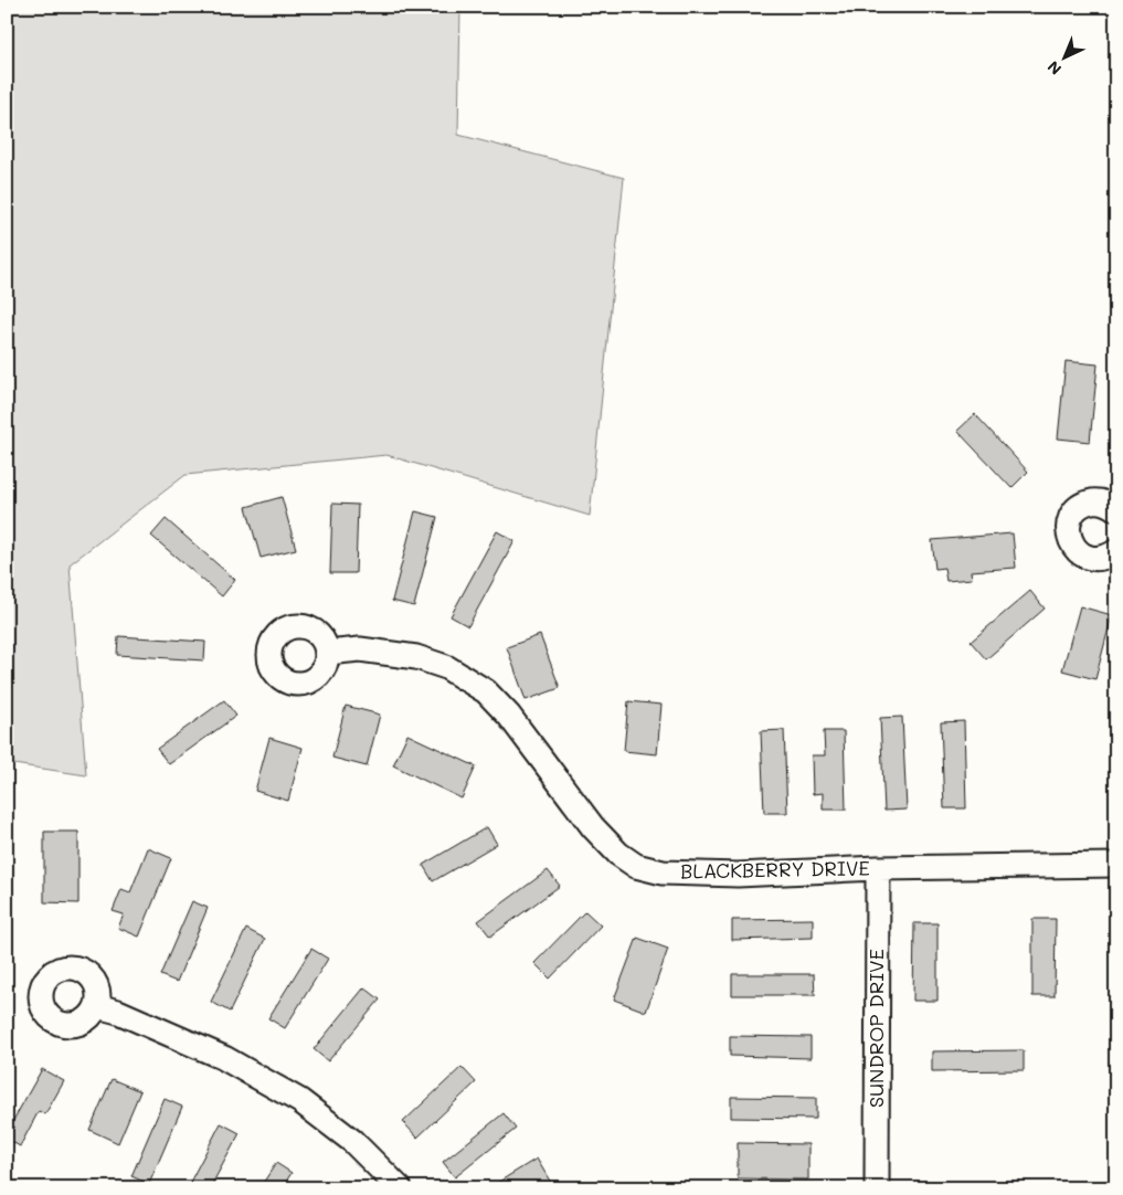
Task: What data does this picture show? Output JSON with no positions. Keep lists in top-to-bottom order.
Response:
{
  "streets": {
    "street": ["BLACKBERRY DRIVE", "SUNDROP DRIVE"]
  },
  "crossings": [
    ["BLACKBERRY DRIVE", "SUNDROP DRIVE"]
  ],
  "north": "bottom left"
}
